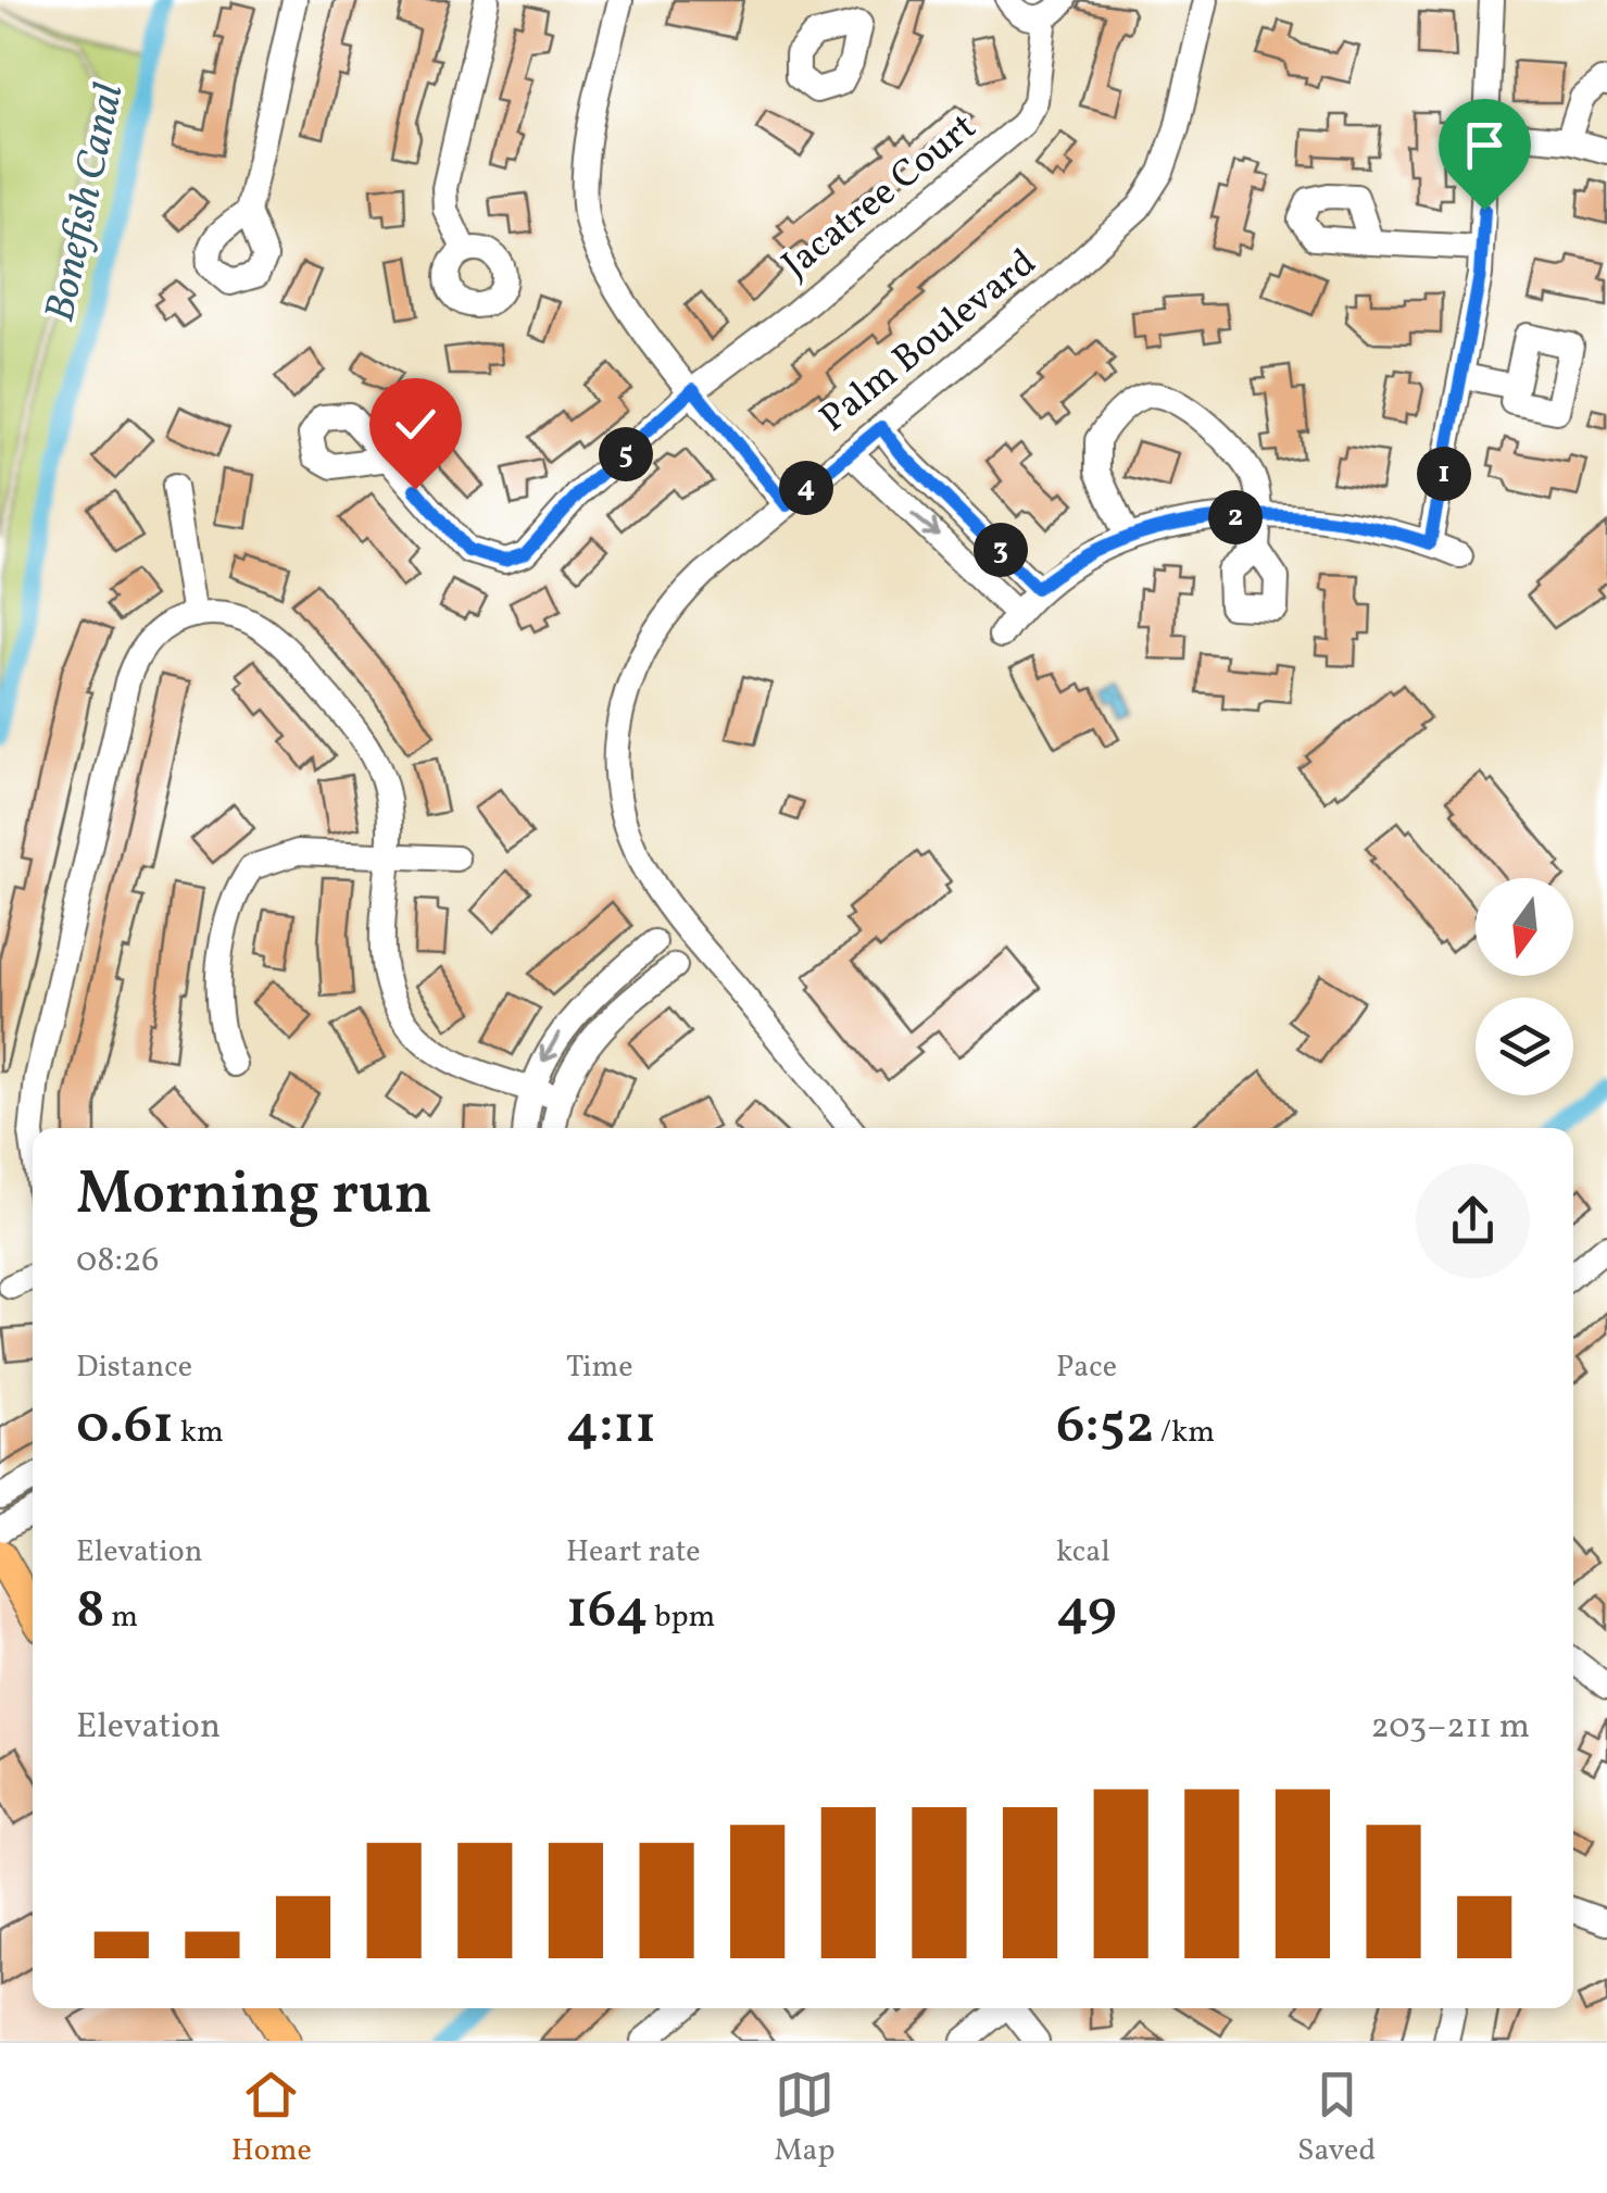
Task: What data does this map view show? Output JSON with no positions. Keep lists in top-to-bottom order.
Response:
{
  "streets": {
    "street": ["Jacatree Court", "Palm Boulevard"]
  },
  "water": ["Bonefish Canal"],
  "north": "bottom",
  "page": {
    "pins": [
      "5",
      "1",
      "4",
      "2",
      "3"
    ],
    "heading": ["Morning run", "08:26"],
    "stats": [
      ["Distance", "0.61 km"],
      ["Time", "4:11"],
      ["Pace", "6:52 /km"],
      ["Elevation", "8 m"],
      ["Heart rate", "164 bpm"],
      ["kcal", "49"]
    ],
    "chart": ["Elevation", "203–211 m"],
    "tabs": ["Home", "Map", "Saved"]
  }
}
